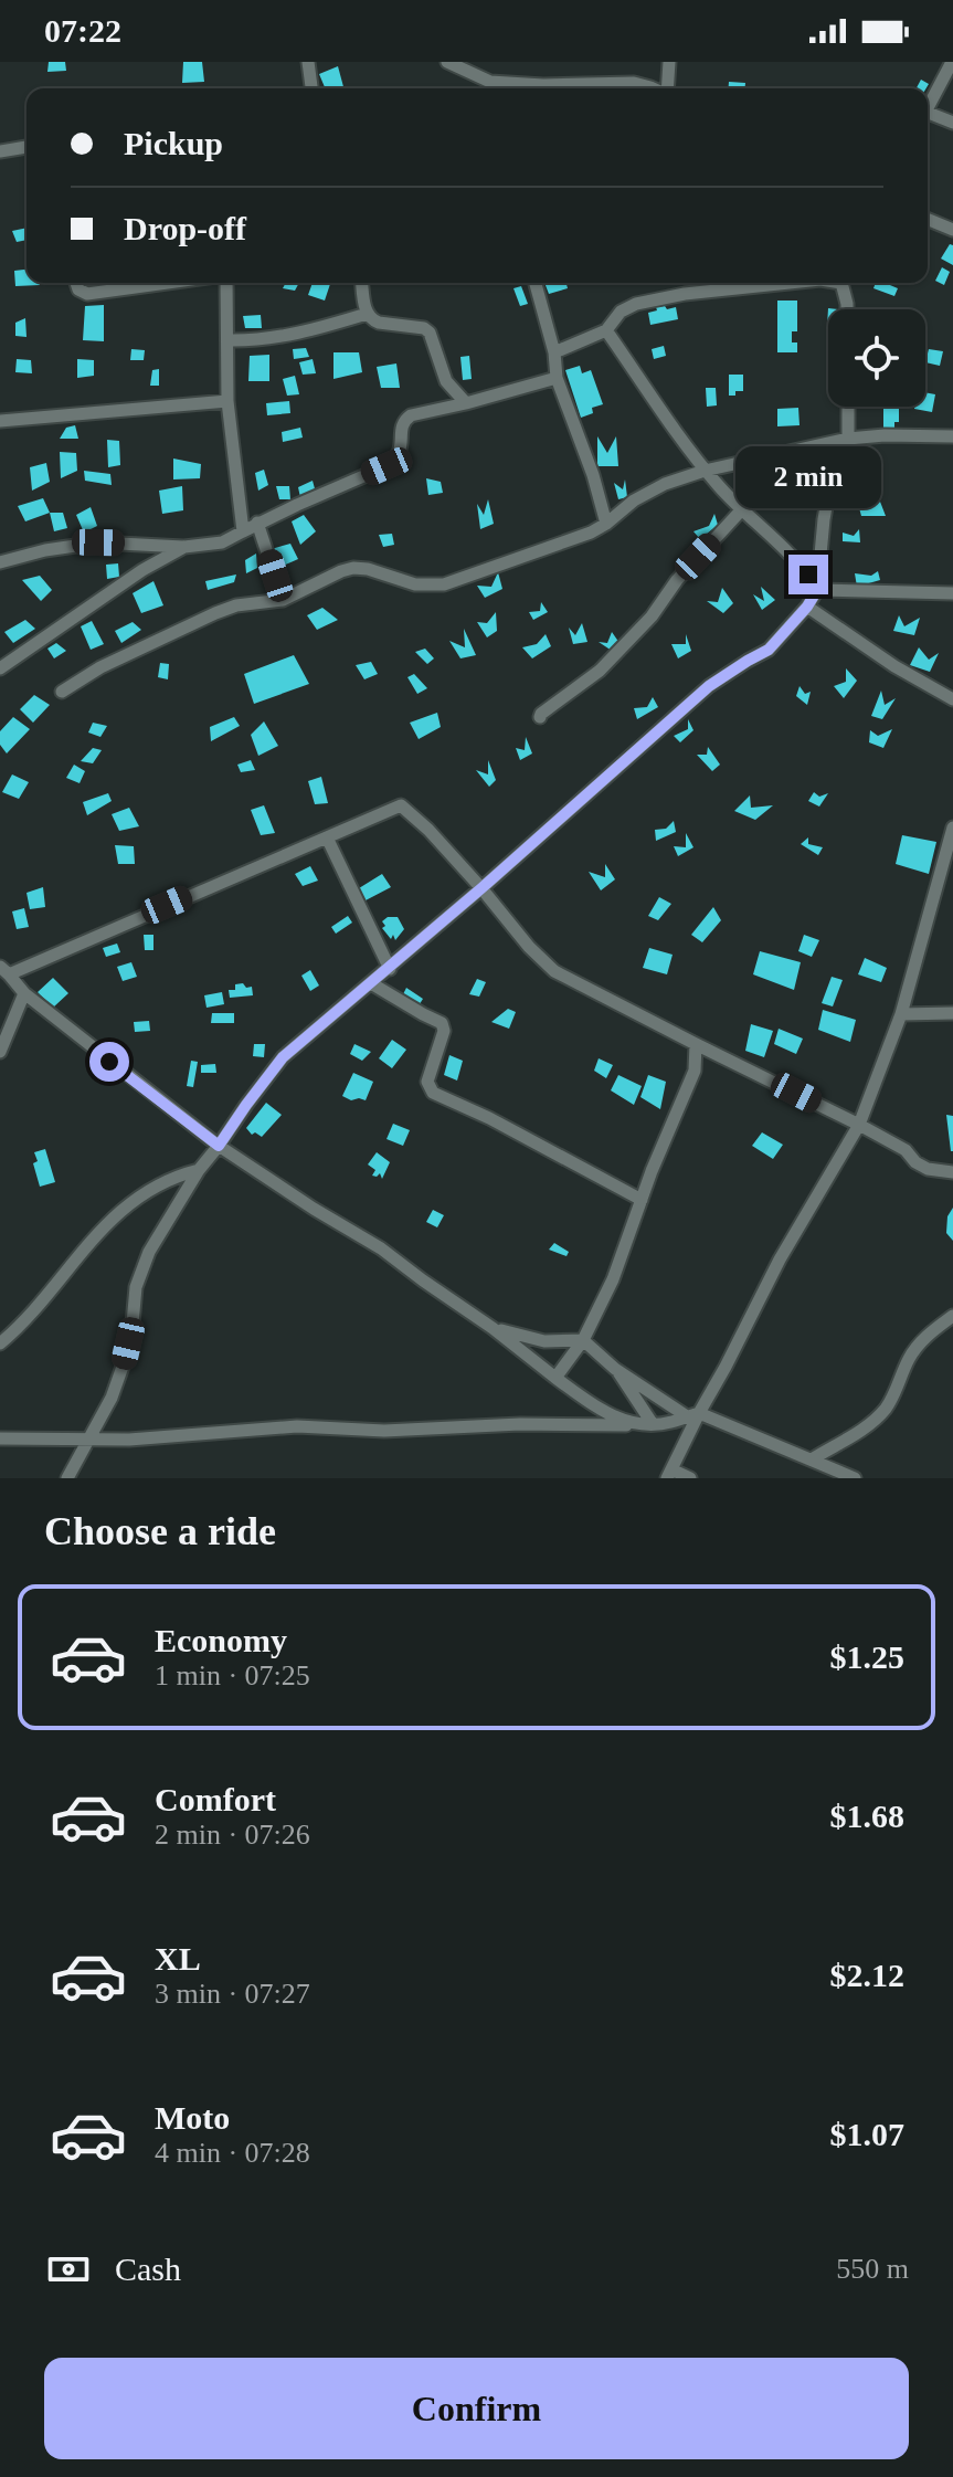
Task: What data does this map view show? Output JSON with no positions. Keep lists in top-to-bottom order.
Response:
{
  "page": {
    "status": "07:22",
    "banner": ["Pickup", "Drop-off"],
    "bubble": "2 min",
    "heading": "Choose a ride",
    "list": [
      {
        "name": "Economy",
        "note": "1 min · 07:25",
        "value": "$1.25"
      },
      {
        "name": "Comfort",
        "note": "2 min · 07:26",
        "value": "$1.68"
      },
      {
        "name": "XL",
        "note": "3 min · 07:27",
        "value": "$2.12"
      },
      {
        "name": "Moto",
        "note": "4 min · 07:28",
        "value": "$1.07"
      }
    ],
    "pay": ["Cash", "550 m"],
    "buttons": "Confirm"
  }
}
